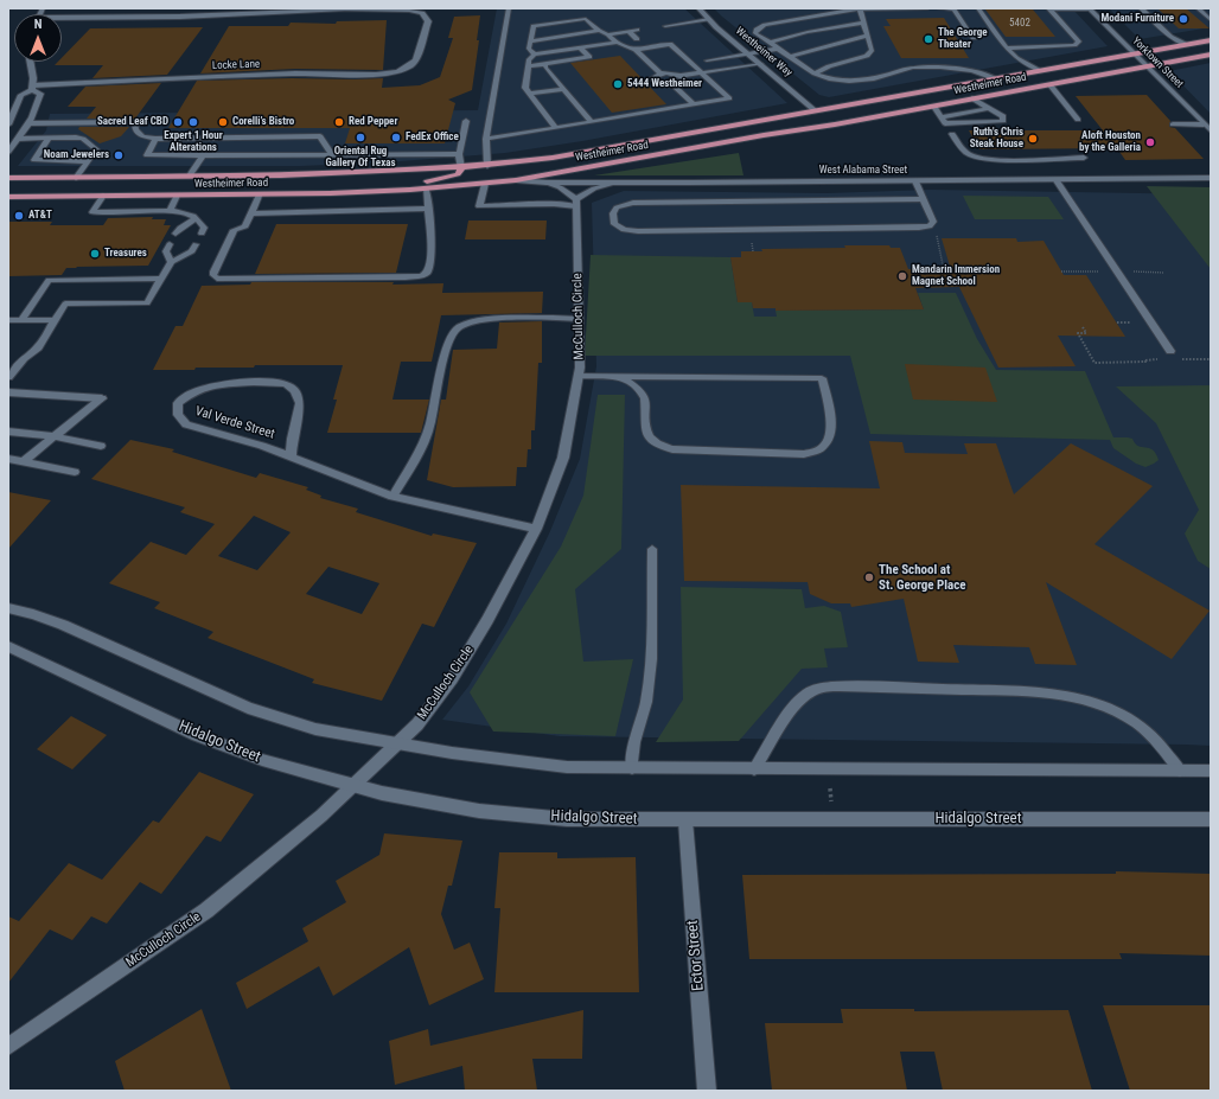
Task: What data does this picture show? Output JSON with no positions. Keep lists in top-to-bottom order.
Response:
{
  "streets": {
    "main road": ["Westheimer Road"],
    "street": [
      "Westheimer Way",
      "Yorktown Street",
      "Locke Lane",
      "West Alabama Street",
      "McCulloch Circle",
      "Val Verde Street",
      "Hidalgo Street",
      "Ector Street"
    ]
  },
  "crossings": [
    ["Westheimer Way", "Westheimer Road"],
    ["Yorktown Street", "Westheimer Road"],
    ["Westheimer Road", "West Alabama Street"],
    ["McCulloch Circle", "Val Verde Street"],
    ["McCulloch Circle", "Hidalgo Street"],
    ["Hidalgo Street", "Ector Street"]
  ],
  "places": [
    "Modani Furniture",
    "The George Theater",
    "5444 Westheimer",
    "Sacred Leaf CBD",
    "Expert 1 Hour Alterations",
    "Corelli’s Bistro",
    "Red Pepper",
    "Oriental Rug Gallery Of Texas",
    "FedEx Office",
    "Ruth's Chris Steak House",
    "Aloft Houston by the Galleria",
    "Noam Jewelers",
    "AT&T",
    "Treasures",
    "Mandarin Immersion Magnet School",
    "The School at St. George Place"
  ],
  "house_numbers": ["5402"],
  "north": "top"
}
